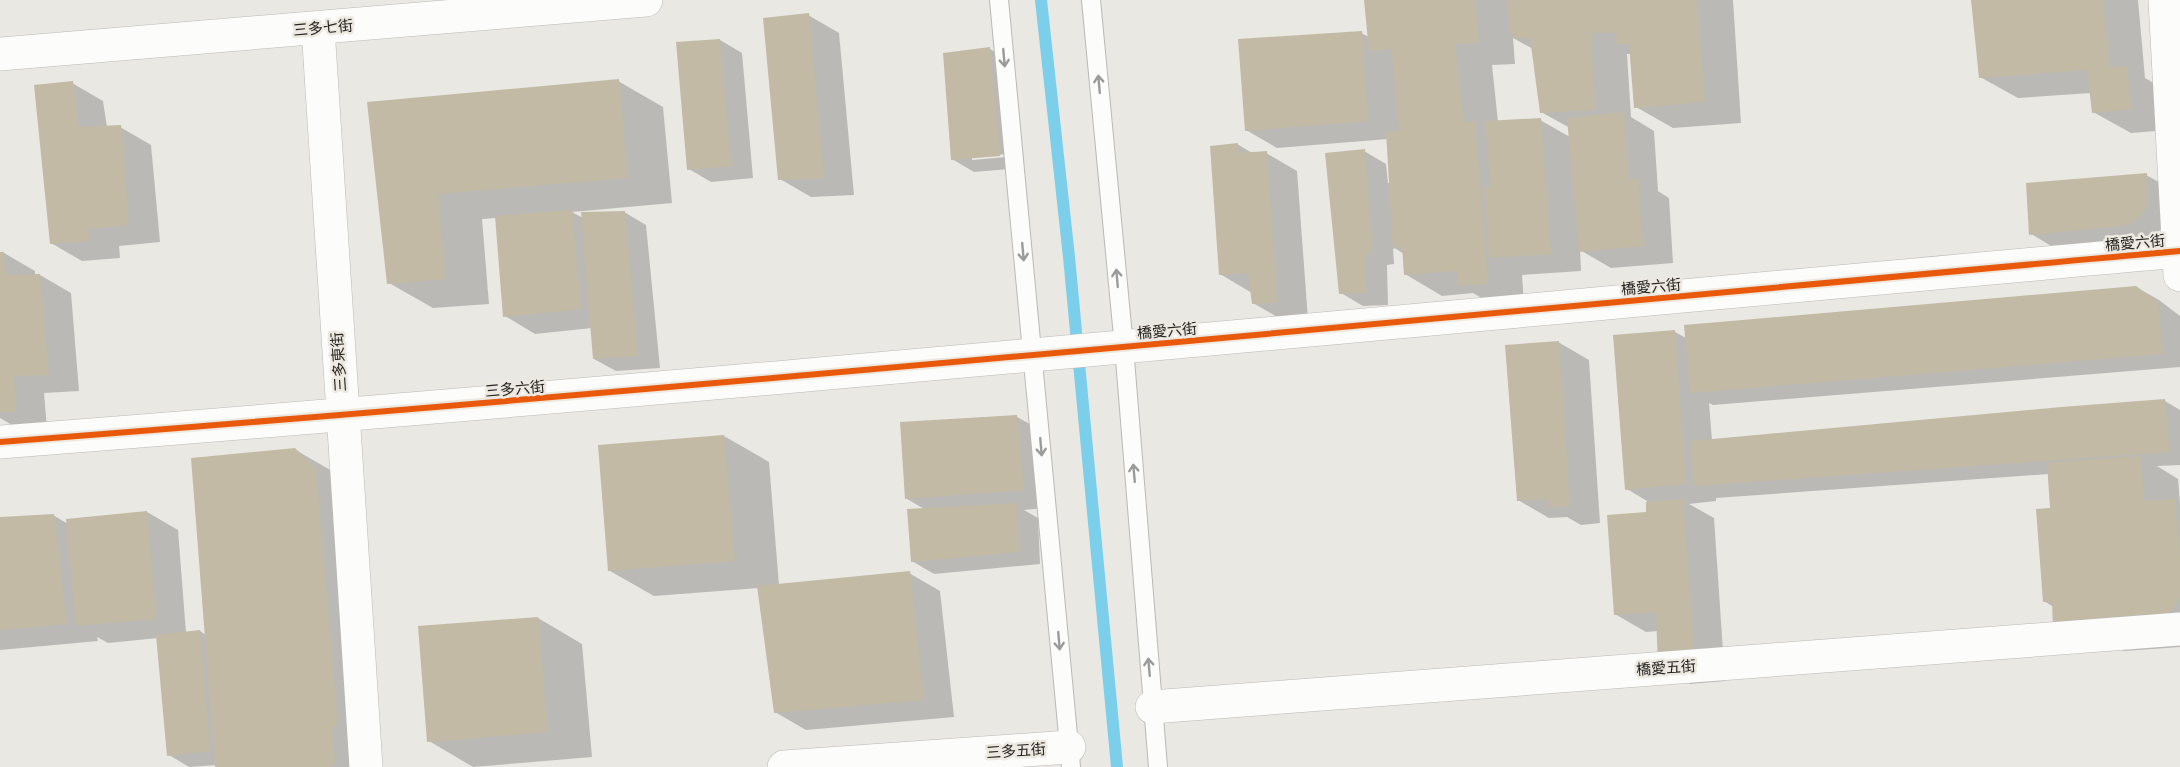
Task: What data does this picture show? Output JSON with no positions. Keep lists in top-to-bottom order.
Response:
{
  "streets": {
    "street": [
      "三多七街",
      "橋愛六街",
      "三多東街",
      "三多六街",
      "橋愛五街",
      "三多五街"
    ]
  },
  "crossings": [
    ["三多七街", "三多東街"],
    ["橋愛六街", "三多六街"],
    ["三多東街", "三多六街"]
  ]
}
